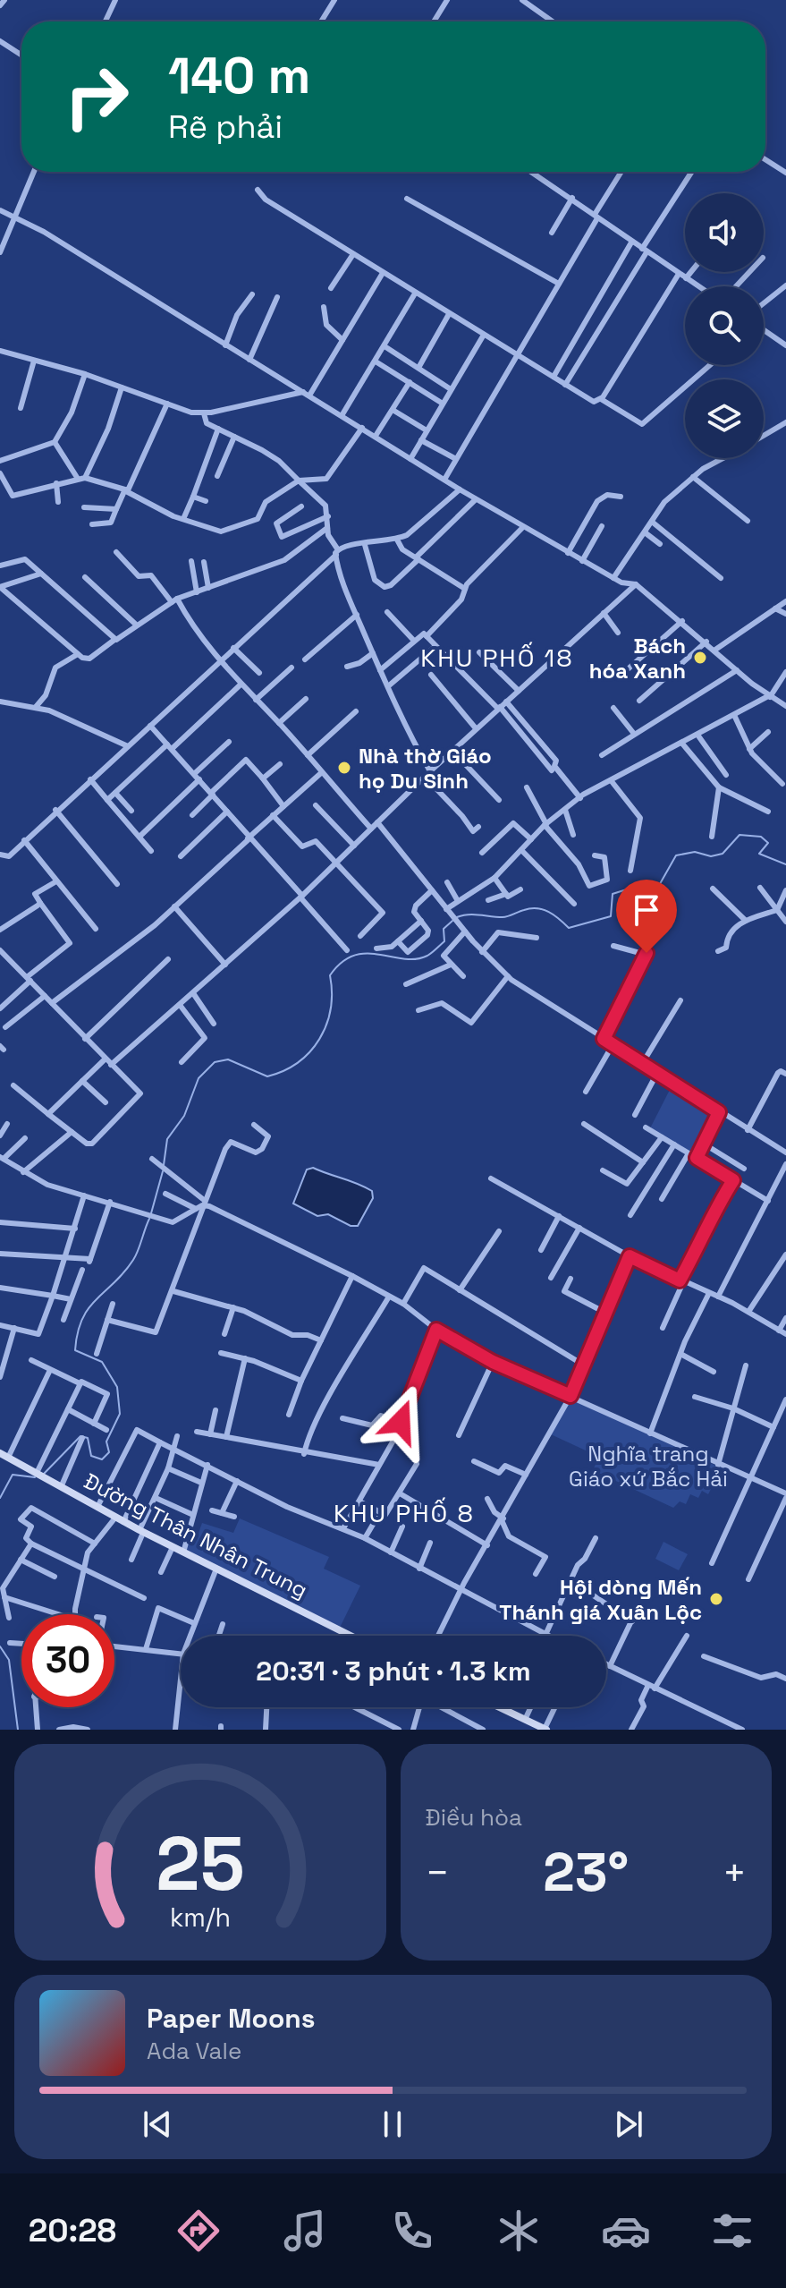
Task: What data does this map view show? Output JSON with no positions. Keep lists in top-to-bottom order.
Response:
{
  "streets": {
    "street": ["Đường Thân Nhân Trung"]
  },
  "districts": ["KHU PHỐ 18", "KHU PHỐ 8"],
  "parks": ["Nghĩa trang Giáo xứ Bắc Hải"],
  "places": ["Bách hóa Xanh", "Nhà thờ Giáo họ Du Sinh", "Hội dòng Mến Thánh giá Xuân Lộc"],
  "page": {
    "turn": ["140 m", "Rẽ phải"],
    "limit": "30",
    "trip": "20:31 · 3 phút · 1.3 km",
    "tile": "Điều hòa",
    "heat": ["−", "23°", "+"],
    "song": ["Paper Moons", "Ada Vale"],
    "tabs": "20:28",
    "gauge": ["25", "km/h"]
  }
}
